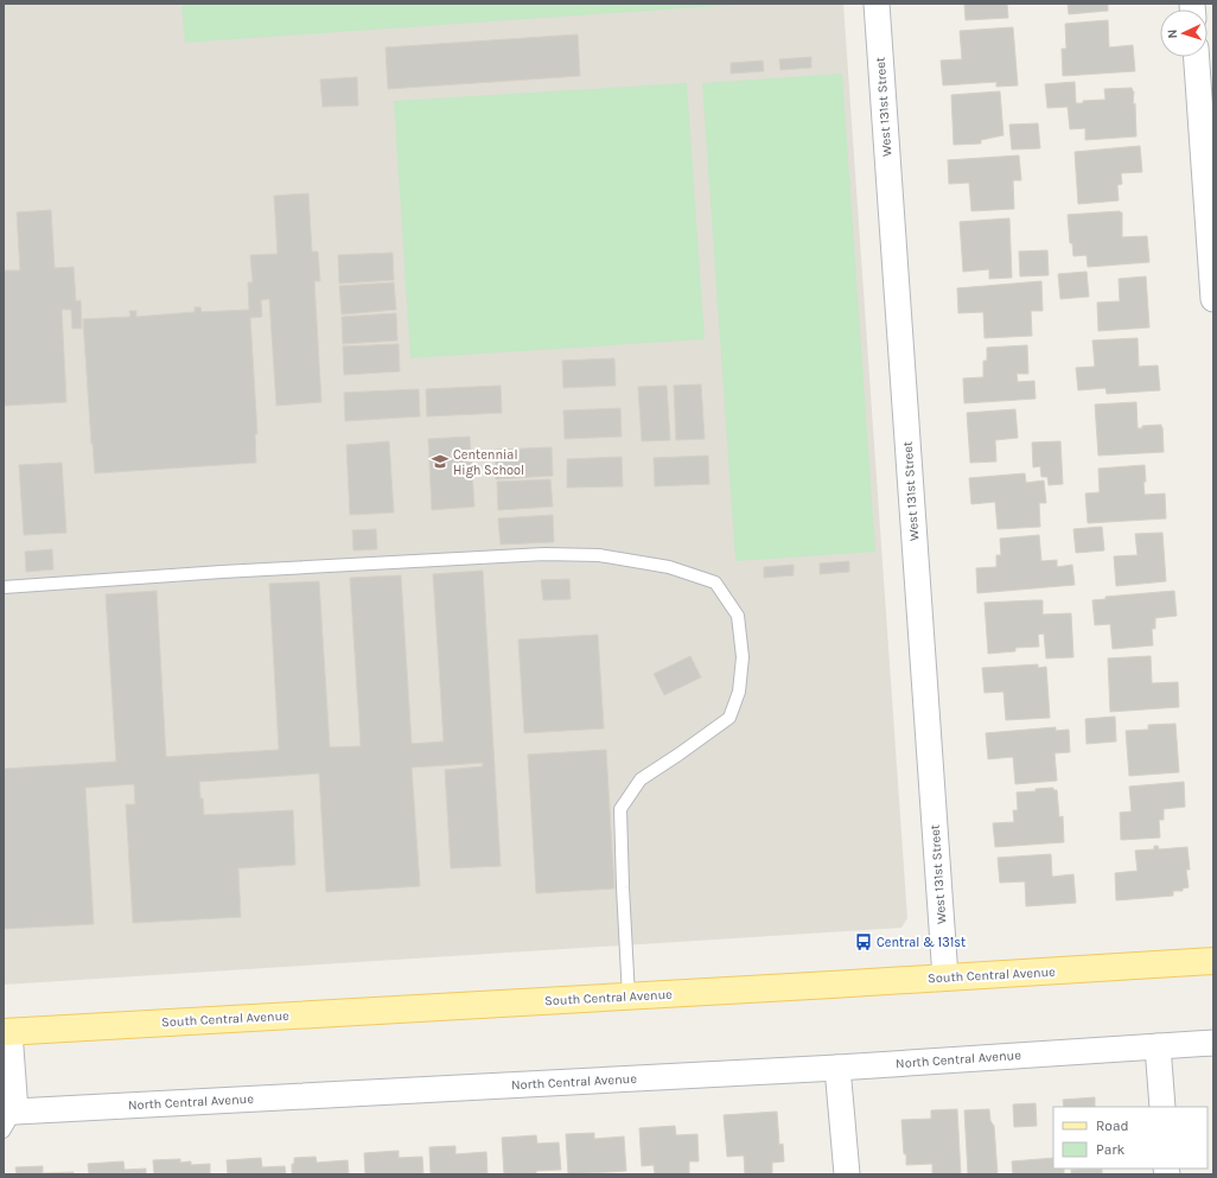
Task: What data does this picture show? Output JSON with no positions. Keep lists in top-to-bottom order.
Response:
{
  "streets": {
    "main road": ["South Central Avenue"],
    "street": ["West 131st Street", "North Central Avenue"]
  },
  "crossings": [
    ["West 131st Street", "South Central Avenue"],
    ["South Central Avenue", "North Central Avenue"]
  ],
  "places": {
    "school or university": ["Centennial High School"],
    "bus stop": ["Central & 131st"]
  },
  "legend": ["Road", "Park"],
  "north": "left"
}
